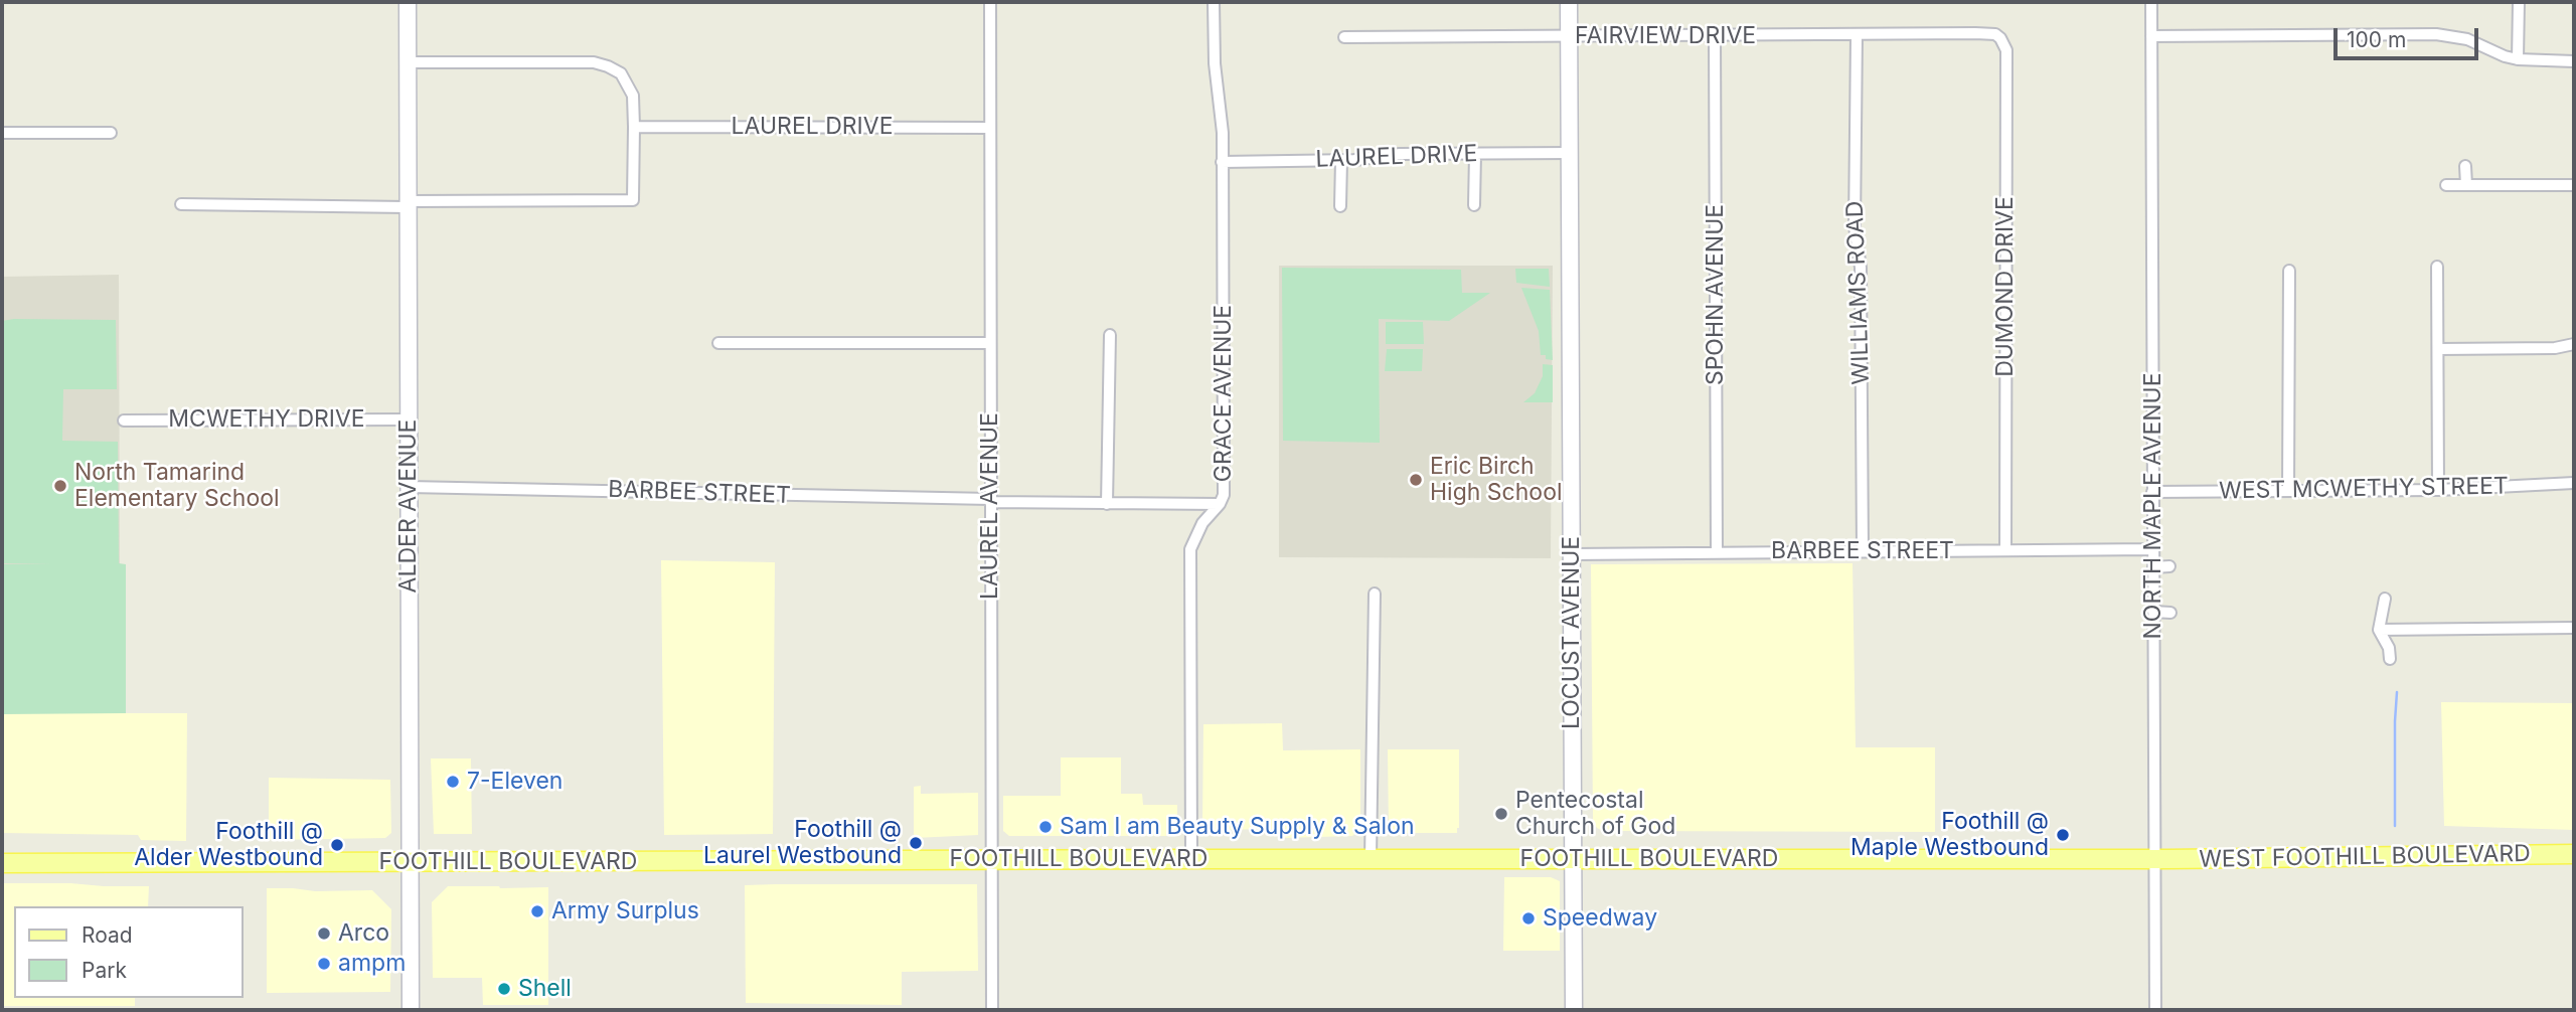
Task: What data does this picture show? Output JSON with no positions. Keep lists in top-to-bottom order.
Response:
{
  "streets": {
    "main road": ["WEST FOOTHILL BOULEVARD", "FOOTHILL BOULEVARD"],
    "street": [
      "FAIRVIEW DRIVE",
      "LAUREL DRIVE",
      "DUMOND DRIVE",
      "WILLIAMS ROAD",
      "SPOHN AVENUE",
      "GRACE AVENUE",
      "MCWETHY DRIVE",
      "WEST MCWETHY STREET",
      "BARBEE STREET",
      "ALDER AVENUE",
      "LAUREL AVENUE",
      "NORTH MAPLE AVENUE",
      "LOCUST AVENUE"
    ]
  },
  "crossings": [
    ["FAIRVIEW DRIVE", "DUMOND DRIVE"],
    ["FAIRVIEW DRIVE", "WILLIAMS ROAD"],
    ["FAIRVIEW DRIVE", "SPOHN AVENUE"],
    ["FAIRVIEW DRIVE", "LOCUST AVENUE"],
    ["LAUREL DRIVE", "GRACE AVENUE"],
    ["LAUREL DRIVE", "LAUREL AVENUE"],
    ["LAUREL DRIVE", "LOCUST AVENUE"],
    ["DUMOND DRIVE", "BARBEE STREET"],
    ["WILLIAMS ROAD", "BARBEE STREET"],
    ["SPOHN AVENUE", "BARBEE STREET"],
    ["GRACE AVENUE", "BARBEE STREET"],
    ["GRACE AVENUE", "FOOTHILL BOULEVARD"],
    ["MCWETHY DRIVE", "ALDER AVENUE"],
    ["WEST MCWETHY STREET", "NORTH MAPLE AVENUE"],
    ["BARBEE STREET", "ALDER AVENUE"],
    ["BARBEE STREET", "LAUREL AVENUE"],
    ["BARBEE STREET", "NORTH MAPLE AVENUE"],
    ["BARBEE STREET", "LOCUST AVENUE"],
    ["ALDER AVENUE", "FOOTHILL BOULEVARD"],
    ["LAUREL AVENUE", "FOOTHILL BOULEVARD"],
    ["NORTH MAPLE AVENUE", "WEST FOOTHILL BOULEVARD"],
    ["NORTH MAPLE AVENUE", "FOOTHILL BOULEVARD"],
    ["LOCUST AVENUE", "FOOTHILL BOULEVARD"],
    ["WEST FOOTHILL BOULEVARD", "FOOTHILL BOULEVARD"]
  ],
  "places": [
    "Eric Birch High School",
    "North Tamarind Elementary School",
    "7-Eleven",
    "Pentecostal Church of God",
    "Sam I am Beauty Supply & Salon",
    "Foothill @ Maple Westbound",
    "Foothill @ Laurel Westbound",
    "Foothill @ Alder Westbound",
    "Army Surplus",
    "Speedway",
    "Arco",
    "ampm",
    "Shell"
  ],
  "legend": ["Road", "Park"],
  "scale_bar": "100 m"
}
